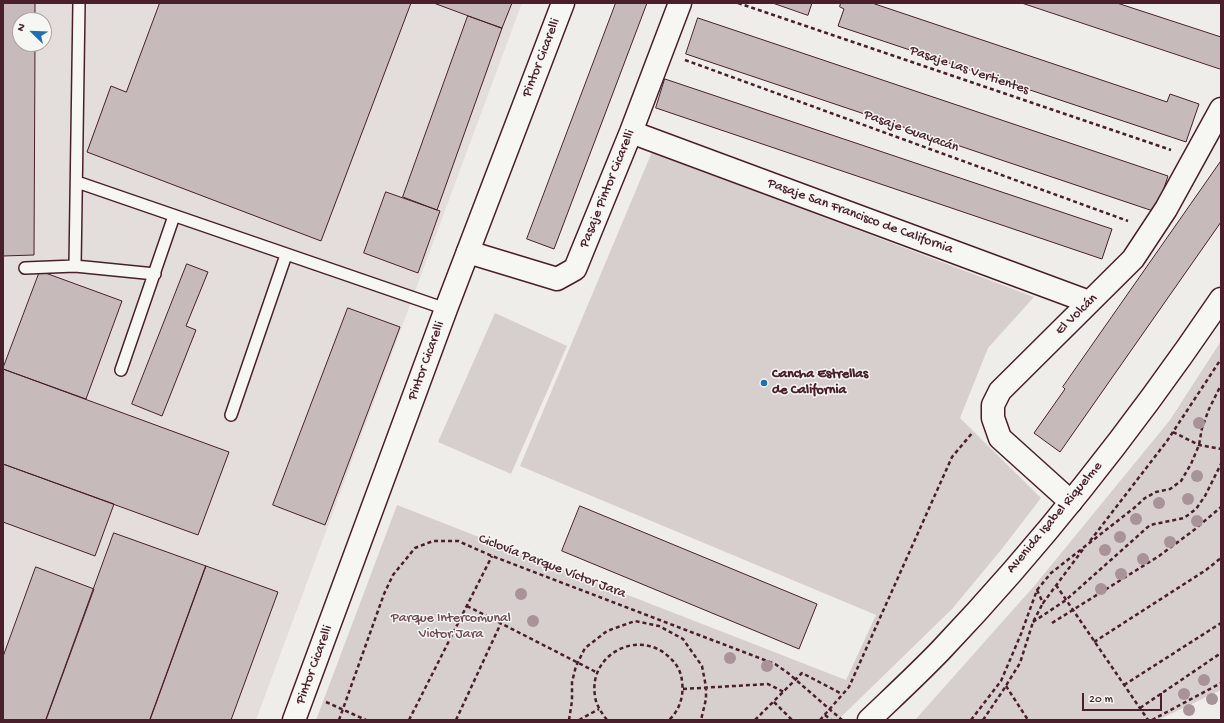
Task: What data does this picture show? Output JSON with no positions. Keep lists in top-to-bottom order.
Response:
{
  "streets": {
    "street": [
      "Pintor Cicarelli",
      "Pasaje Pintor Cicarelli",
      "Pasaje San Francisco de California",
      "El Volcán",
      "Avenida Isabel Riquelme"
    ],
    "path": ["Pasaje Las Vertientes", "Pasaje Guayacán", "Ciclovía Parque Víctor Jara"]
  },
  "crossings": [
    ["Pintor Cicarelli", "Pasaje Pintor Cicarelli"],
    ["Pasaje Las Vertientes", "El Volcán"],
    ["Pasaje Guayacán", "Pasaje Pintor Cicarelli"],
    ["Pasaje Guayacán", "El Volcán"],
    ["Pasaje Pintor Cicarelli", "Pasaje San Francisco de California"],
    ["Pasaje San Francisco de California", "El Volcán"],
    ["El Volcán", "Avenida Isabel Riquelme"]
  ],
  "parks": ["Parque Intercomunal Victor Jara"],
  "places": ["Cancha Estrellas de California"],
  "scale_bar": "20 m",
  "north": "top left"
}
